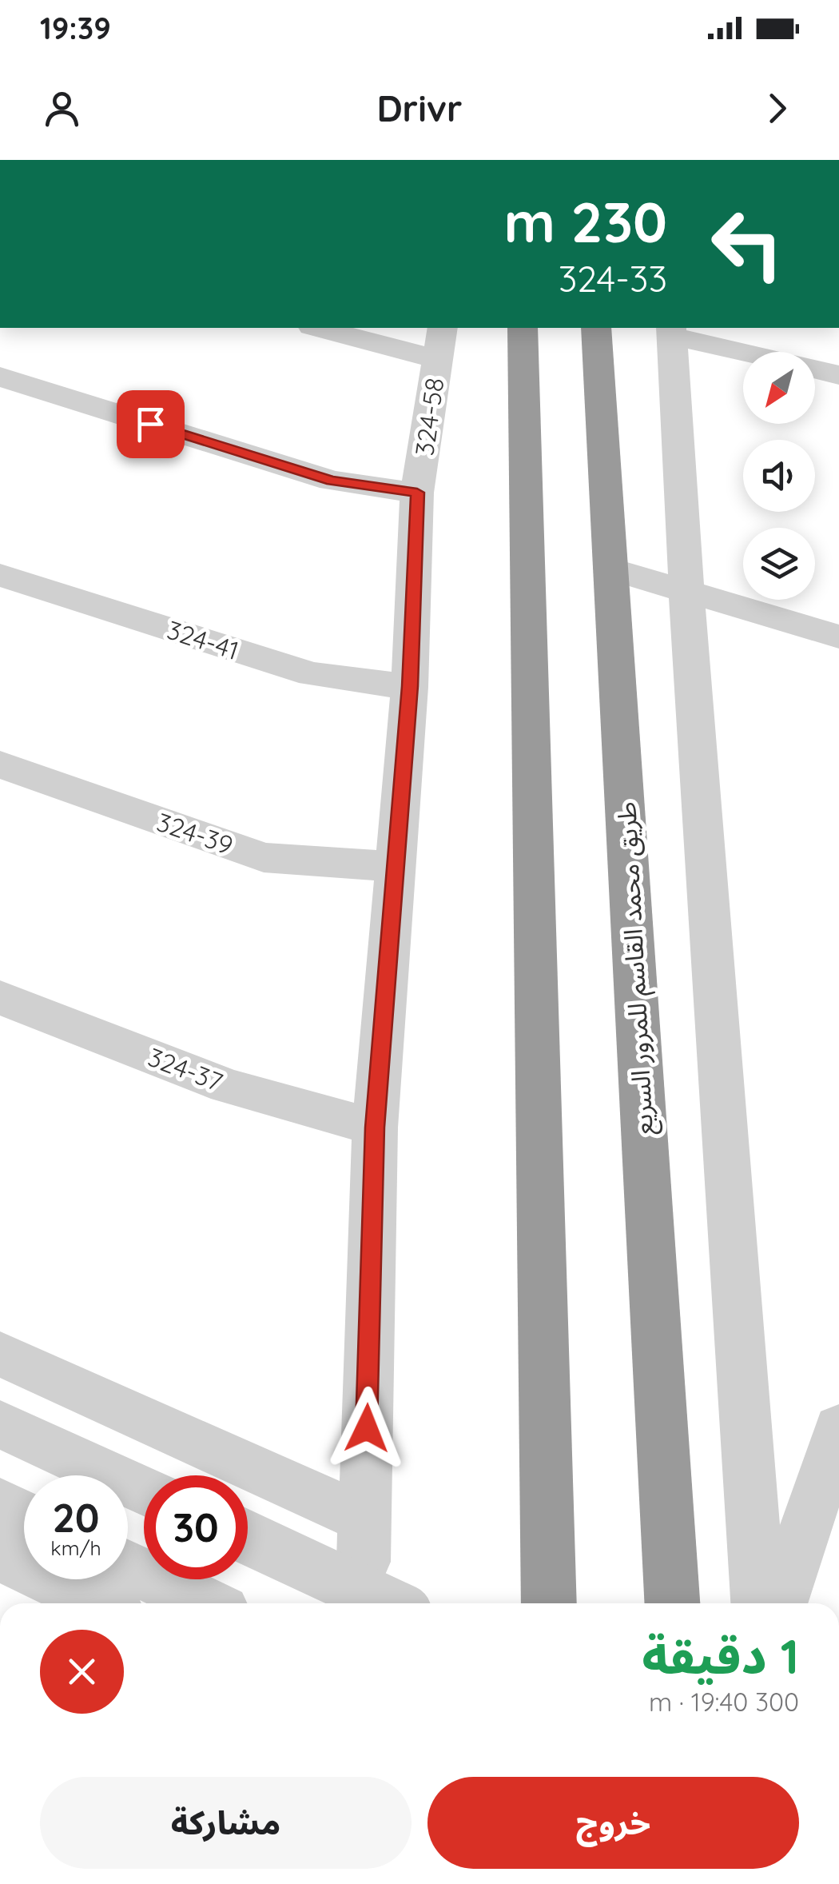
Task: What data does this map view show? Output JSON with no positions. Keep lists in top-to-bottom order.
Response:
{
  "streets": {
    "highway": ["طريق محمد القاسم للمرور السريع"],
    "street": [
      "324-58",
      "324-41",
      "324-39",
      "324-37"
    ]
  },
  "crossings": [
    ["324-58", "324-41"],
    ["324-58", "324-39"],
    ["324-58", "324-37"]
  ],
  "north": "bottom left",
  "page": {
    "status": "19:39",
    "header": "Drivr",
    "turn": ["230 m", "324-33"],
    "speed": "20 km/h",
    "limit": "30",
    "heading": ["1 دقيقة", "300 m · 19:40"],
    "buttons": ["خروج", "مشاركة"]
  }
}
